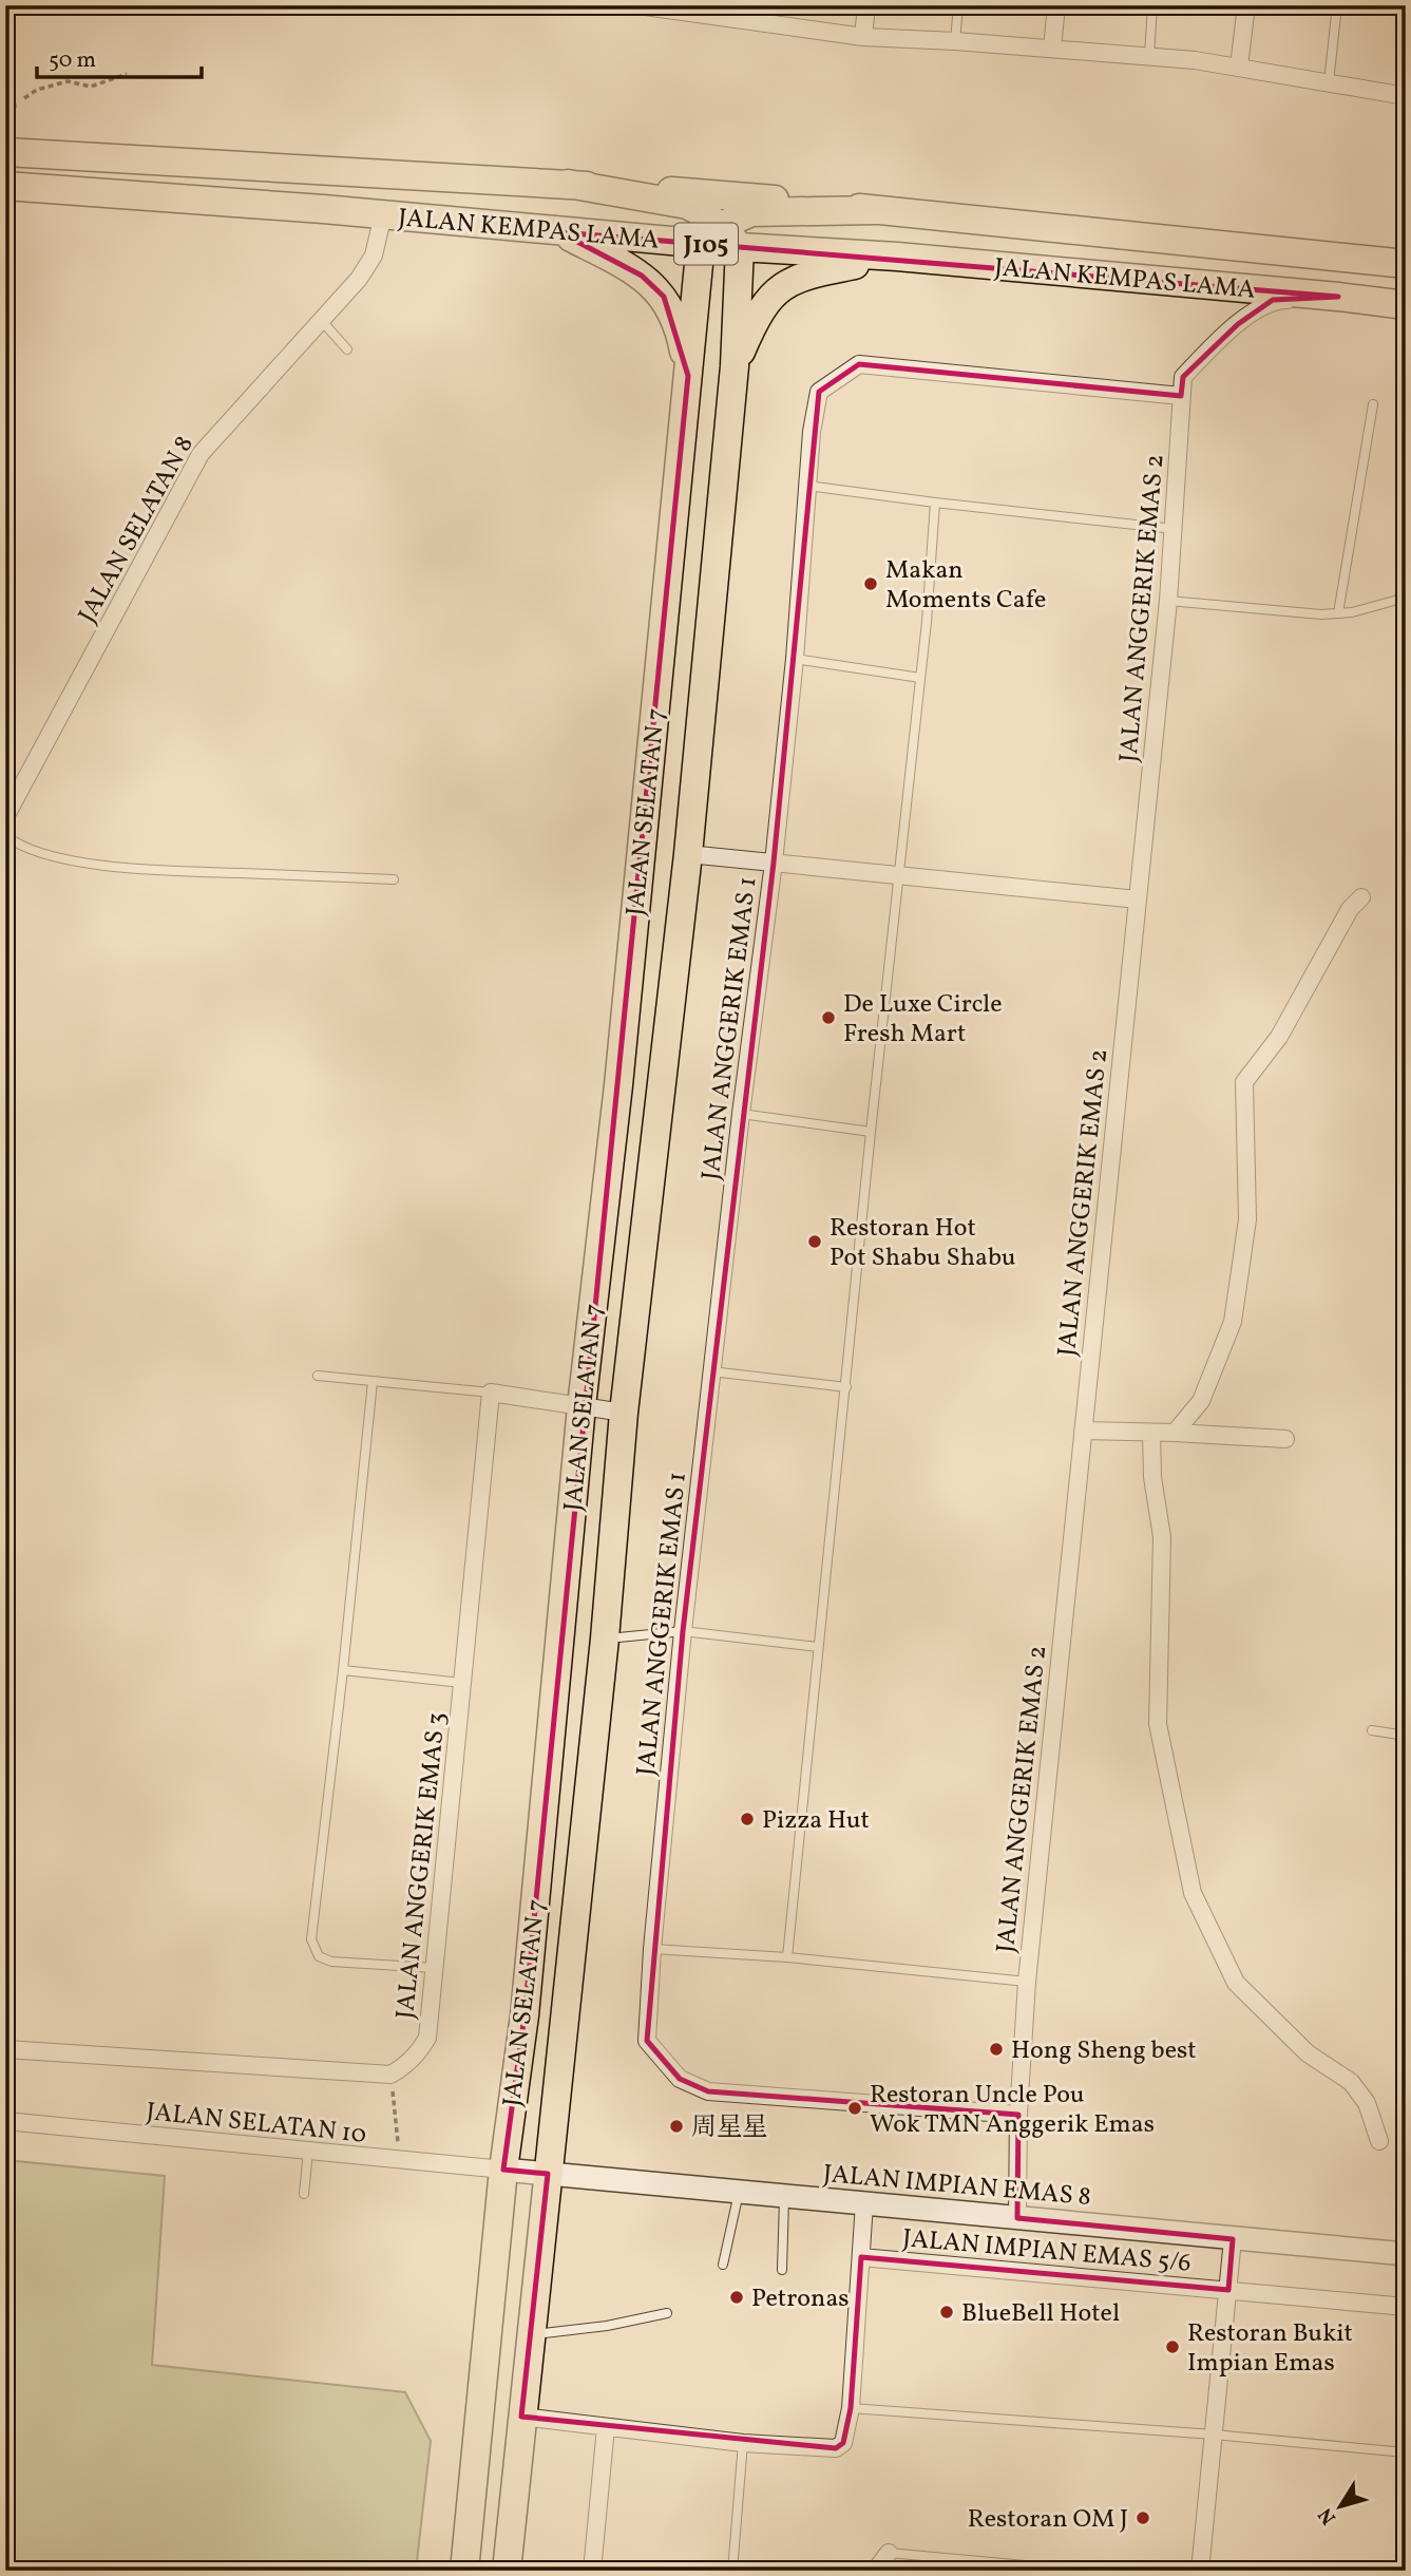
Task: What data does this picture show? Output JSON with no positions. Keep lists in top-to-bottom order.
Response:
{
  "streets": {
    "main road": ["JALAN KEMPAS LAMA", "J105", "JALAN SELATAN 7"],
    "street": [
      "JALAN SELATAN 8",
      "JALAN ANGGERIK EMAS 2",
      "JALAN ANGGERIK EMAS 1",
      "JALAN ANGGERIK EMAS 3",
      "JALAN SELATAN 10",
      "JALAN IMPIAN EMAS 8",
      "JALAN IMPIAN EMAS 5/6"
    ]
  },
  "crossings": [
    ["JALAN KEMPAS LAMA", "JALAN SELATAN 8"],
    ["JALAN KEMPAS LAMA", "JALAN ANGGERIK EMAS 2"],
    ["JALAN KEMPAS LAMA", "JALAN SELATAN 7"],
    ["JALAN ANGGERIK EMAS 2", "JALAN ANGGERIK EMAS 1"],
    ["JALAN ANGGERIK EMAS 2", "JALAN IMPIAN EMAS 8"],
    ["JALAN SELATAN 7", "JALAN SELATAN 10"],
    ["JALAN SELATAN 7", "JALAN IMPIAN EMAS 8"],
    ["JALAN SELATAN 10", "JALAN IMPIAN EMAS 8"]
  ],
  "places": [
    "Makan Moments Cafe",
    "De Luxe Circle Fresh Mart",
    "Restoran Hot Pot Shabu Shabu",
    "Pizza Hut",
    "Hong Sheng best",
    "Restoran Uncle Pou Wok TMN Anggerik Emas",
    "周星星",
    "Petronas",
    "BlueBell Hotel",
    "Restoran Bukit Impian Emas",
    "Restoran OM J"
  ],
  "scale_bar": "50 m",
  "north": "bottom left"
}
